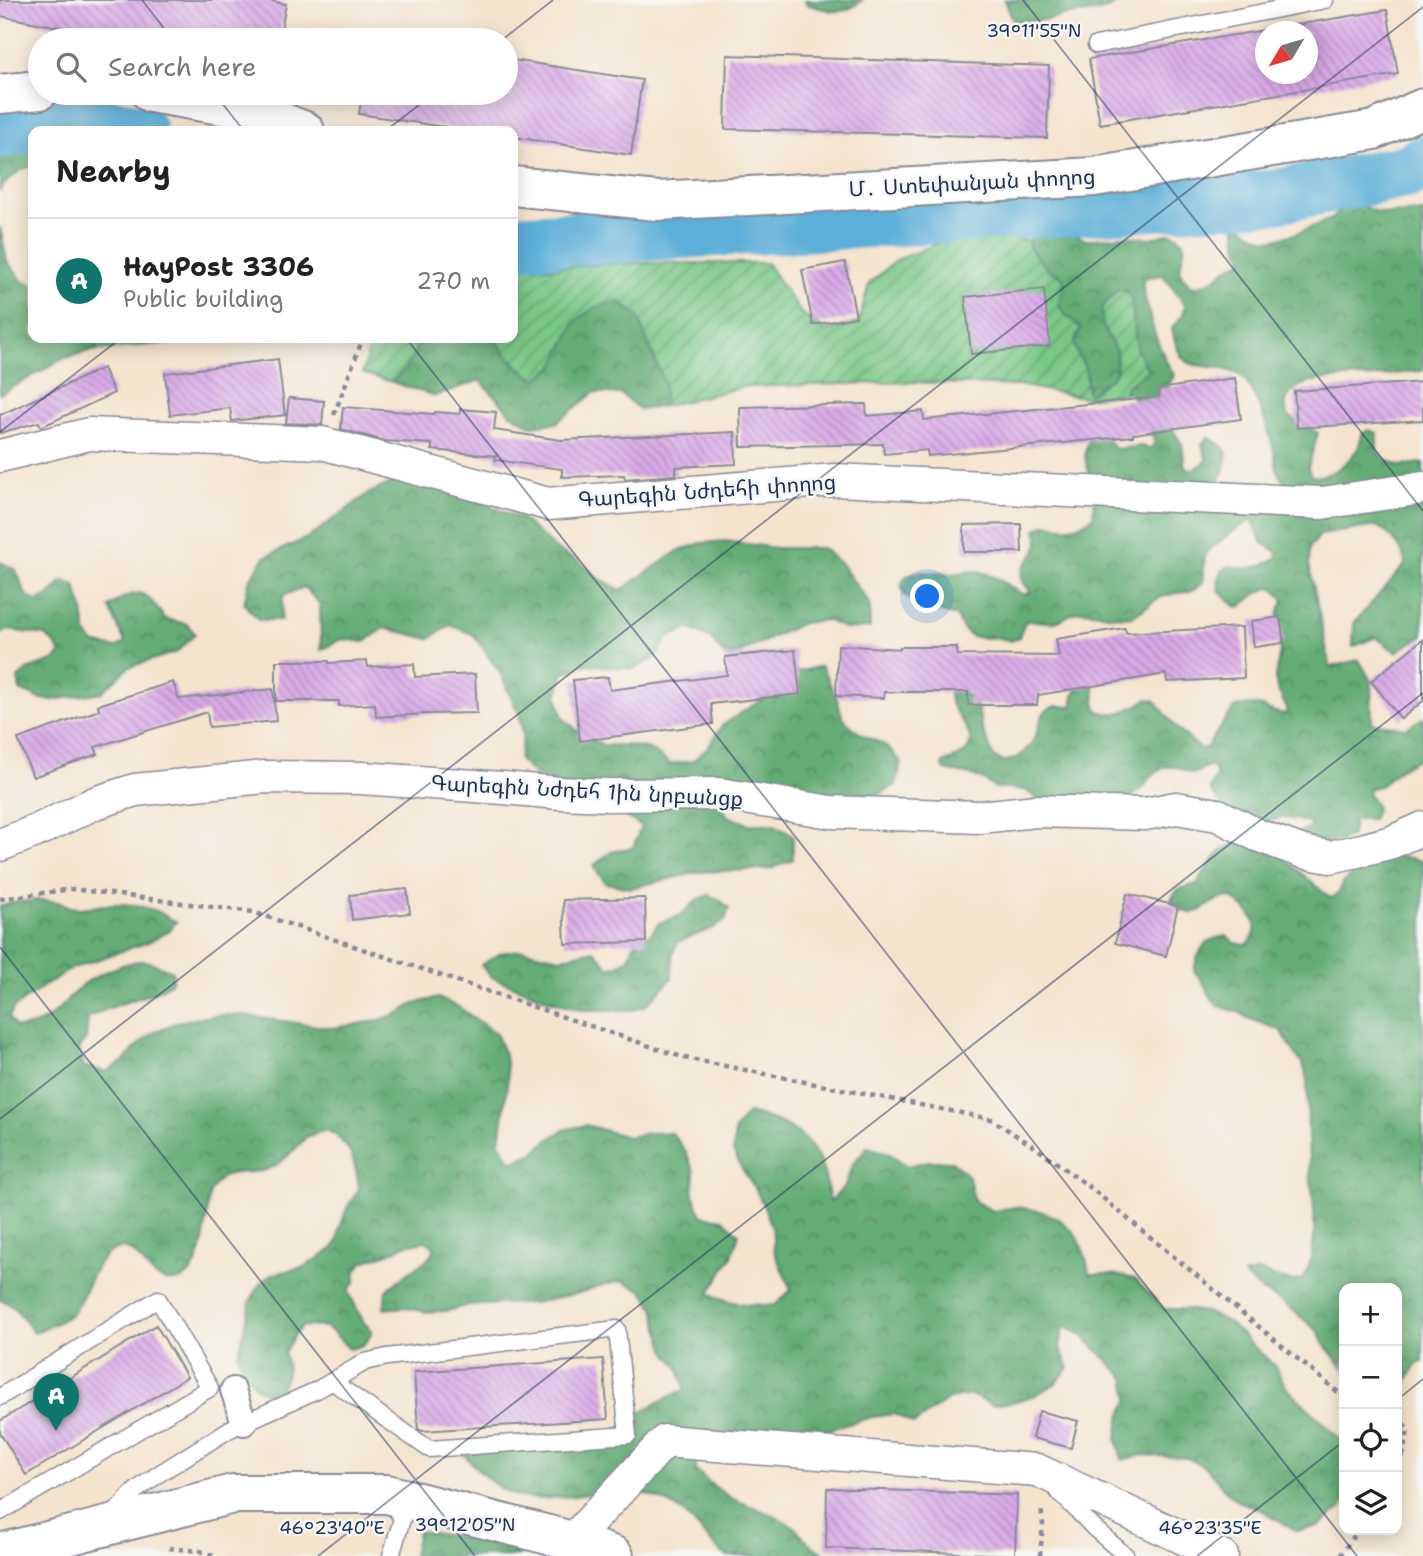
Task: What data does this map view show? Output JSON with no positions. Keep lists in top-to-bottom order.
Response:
{
  "streets": {
    "street": ["Մ․ Ստեփանյան փողոց", "Գարեգին Նժդեհի փողոց", "Գարեգին Նժդեհ 1ին նրբանցք"]
  },
  "north": "bottom left",
  "page": {
    "search": "Search here",
    "heading": "Nearby",
    "list": [
      {
        "mark": "A",
        "name": "HayPost 3306",
        "note": "Public building",
        "value": "270 m"
      }
    ],
    "map_buttons": ["+", "−"],
    "pins": "A"
  },
  "coordinates": [
    "39°11'55\"N",
    "39°12'05\"N",
    "46°23'40\"E",
    "46°23'35\"E"
  ]
}
